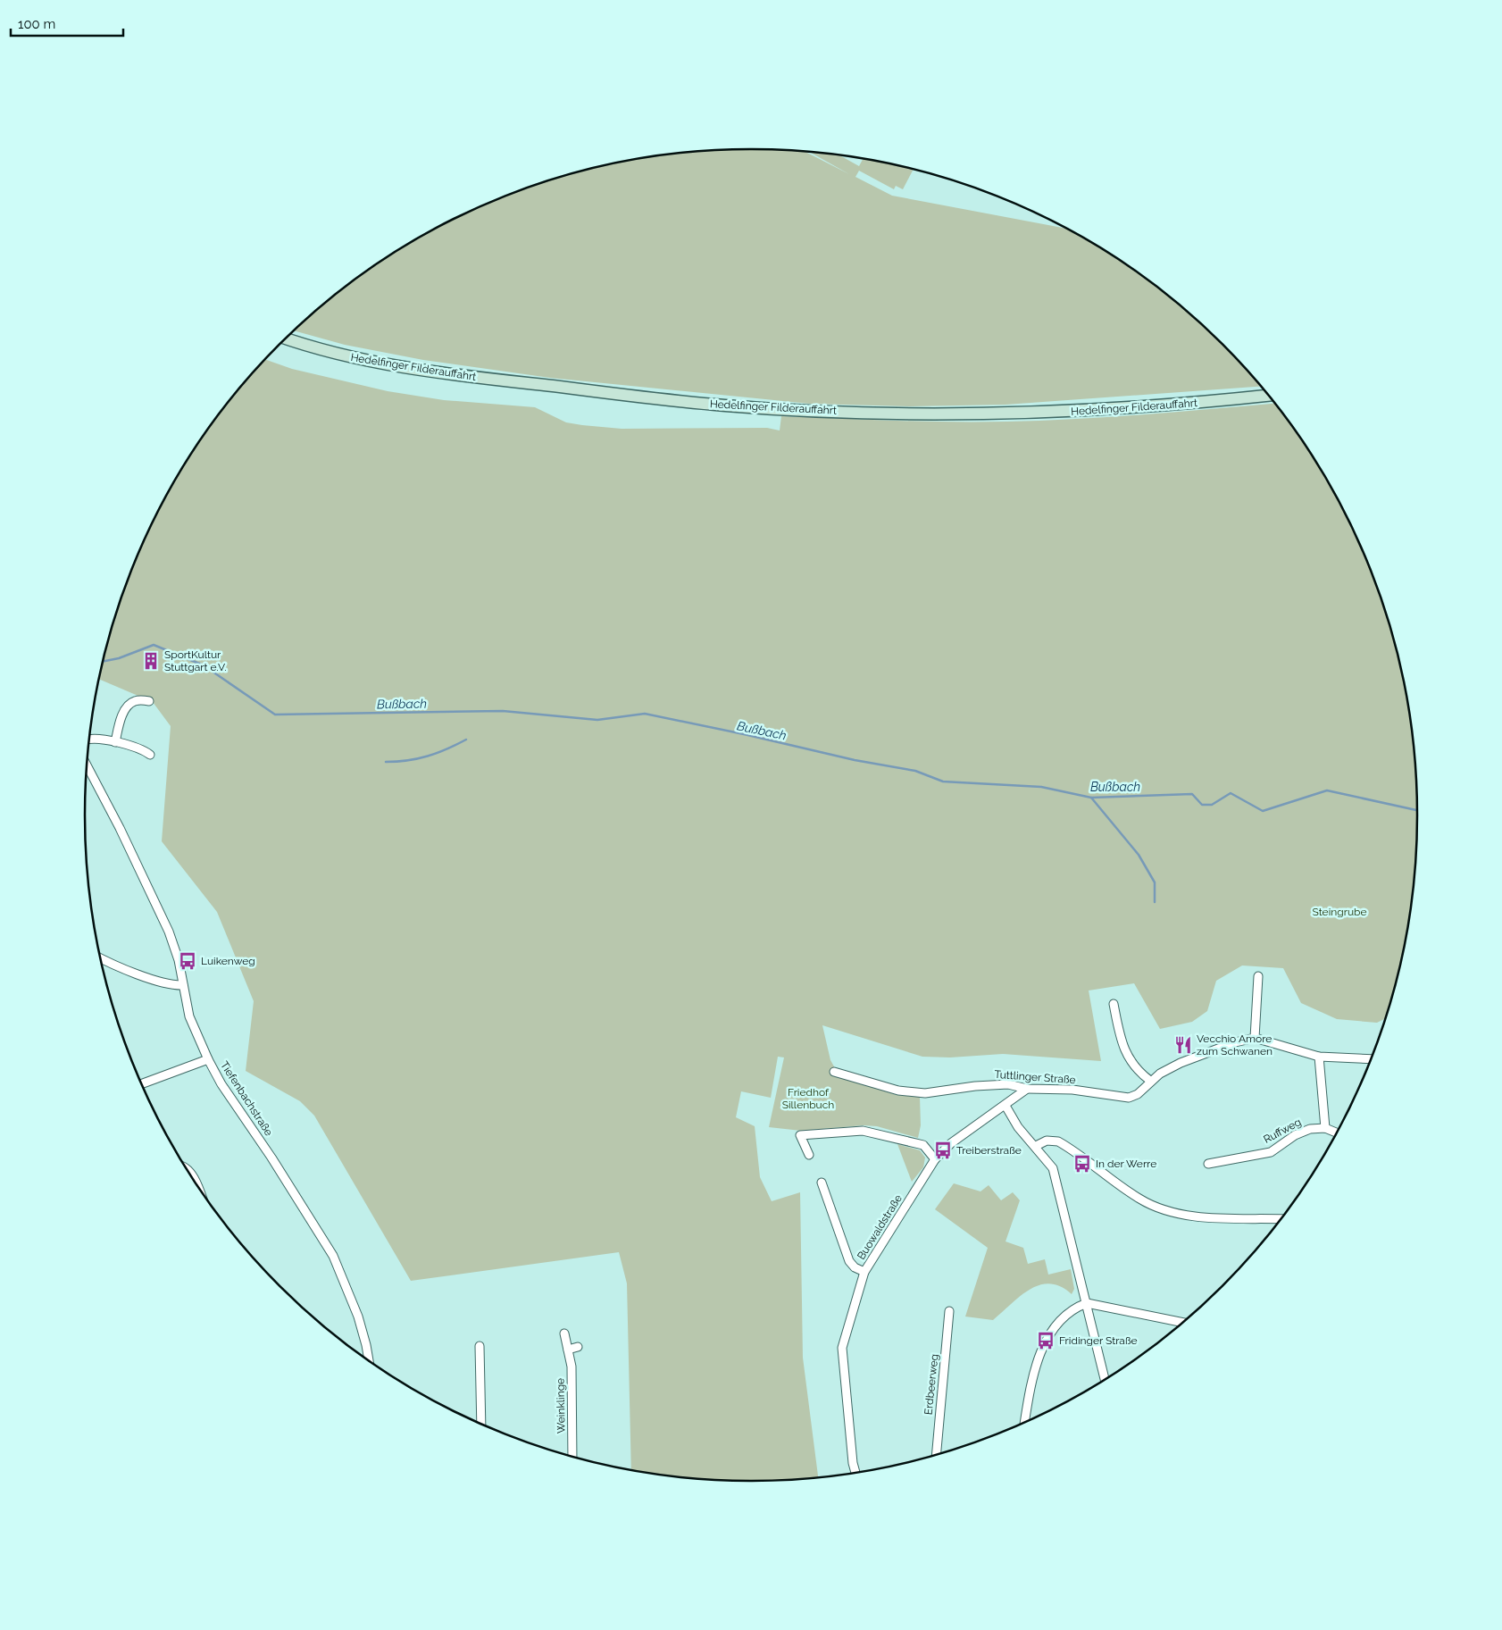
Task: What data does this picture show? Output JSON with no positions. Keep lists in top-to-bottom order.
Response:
{
  "streets": {
    "main road": ["Hedelfinger Filderauffahrt"],
    "street": [
      "Tuttlinger Straße",
      "Tiefenbachstraße",
      "Ruffweg",
      "Buowaldstraße",
      "Erdbeerweg",
      "Weinklinge"
    ]
  },
  "crossings": [
    ["Tuttlinger Straße", "Buowaldstraße"]
  ],
  "water": ["Bußbach"],
  "parks": ["Steingrube", "Friedhof Sillenbuch"],
  "places": {
    "building": ["SportKultur Stuttgart e.V."],
    "bus stop": [
      "Luikenweg",
      "Treiberstraße",
      "In der Werre",
      "Fridinger Straße"
    ],
    "restaurant": ["Vecchio Amore zum Schwanen"]
  },
  "scale_bar": "100 m"
}
